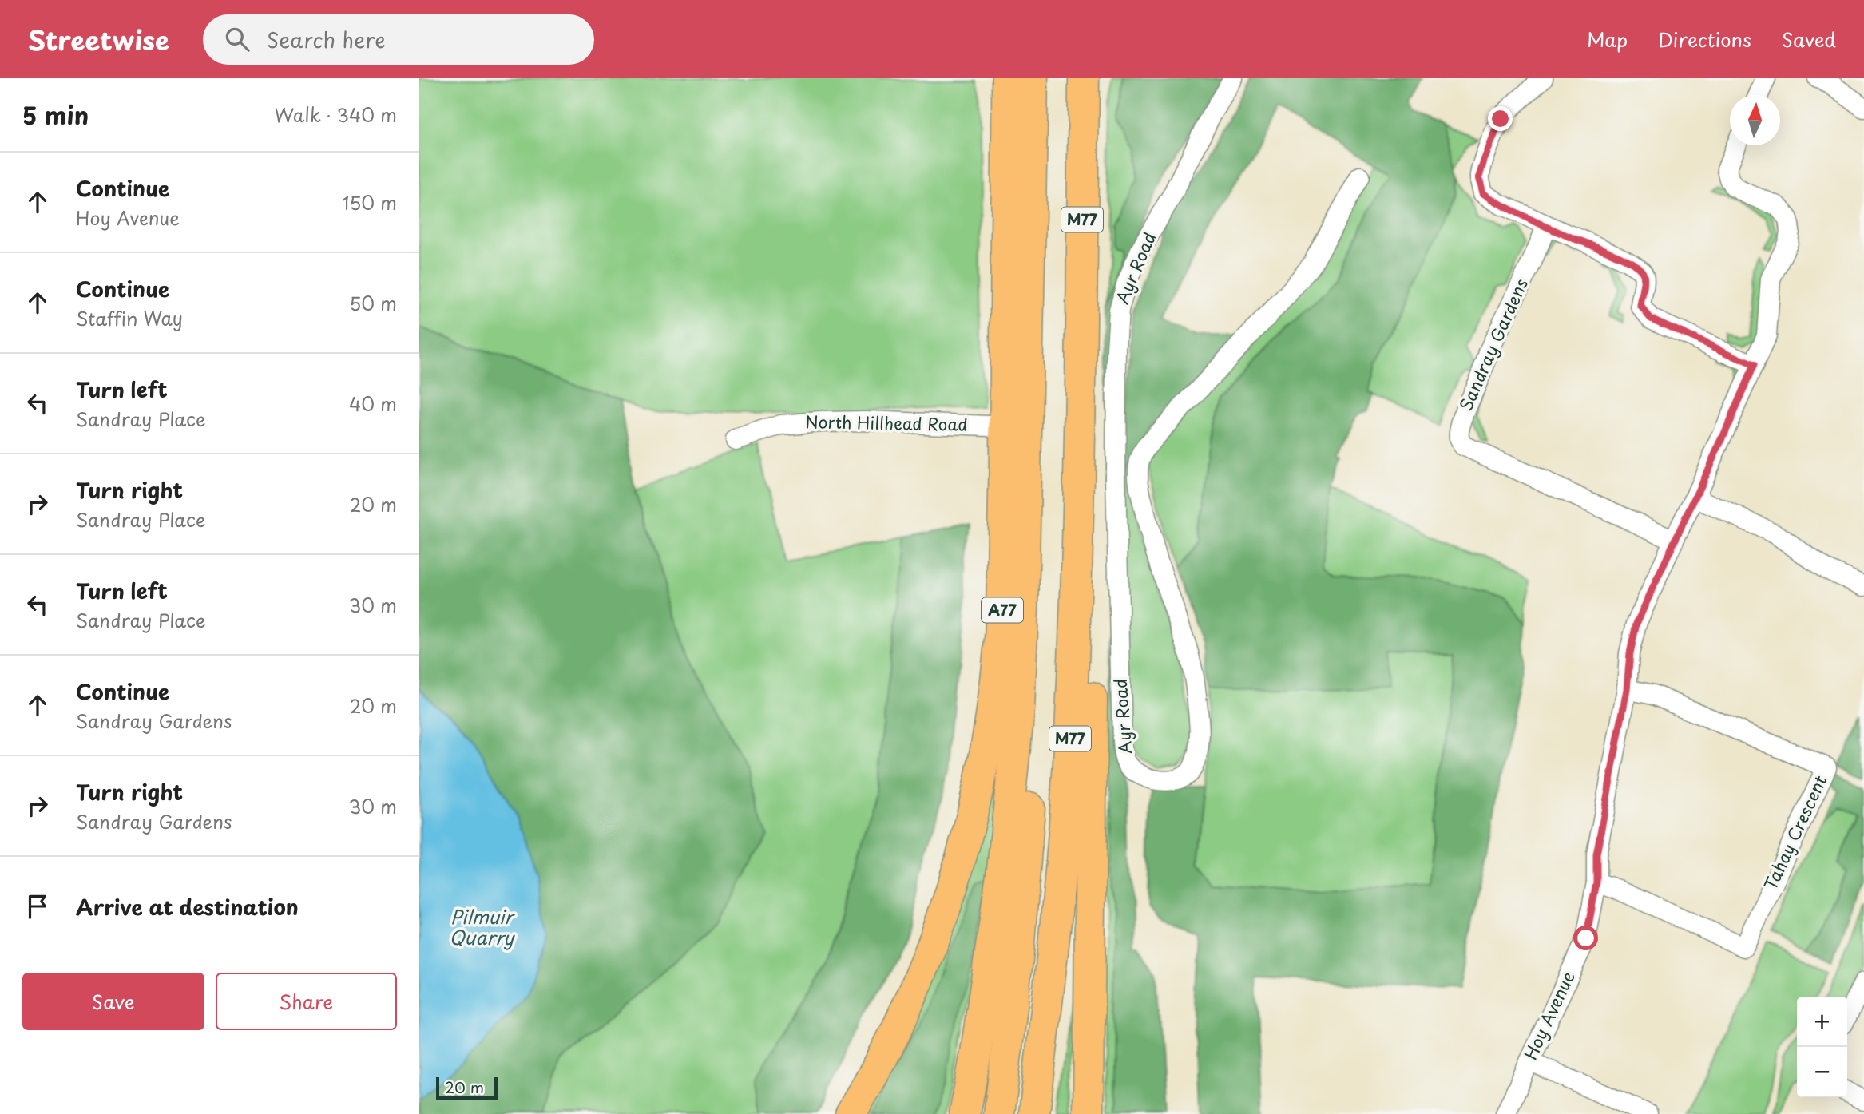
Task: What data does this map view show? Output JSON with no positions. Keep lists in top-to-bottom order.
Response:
{
  "streets": {
    "main road": ["M77", "A77"],
    "street": [
      "Ayr Road",
      "Sandray Gardens",
      "North Hillhead Road",
      "Tahay Crescent",
      "Hoy Avenue"
    ]
  },
  "crossings": [
    ["Sandray Gardens", "Hoy Avenue"],
    ["North Hillhead Road", "A77"],
    ["Tahay Crescent", "Hoy Avenue"]
  ],
  "water": ["Pilmuir Quarry"],
  "scale_bar": "20 m",
  "north": "top",
  "page": {
    "header": "Streetwise",
    "search": "Search here",
    "nav": ["Map", "Directions", "Saved"],
    "heading": ["5 min", "Walk · 340 m"],
    "list": [
      ["Continue", "Hoy Avenue", "150 m"],
      ["Continue", "Staffin Way", "50 m"],
      ["Turn left", "Sandray Place", "40 m"],
      ["Turn right", "Sandray Place", "20 m"],
      ["Turn left", "Sandray Place", "30 m"],
      ["Continue", "Sandray Gardens", "20 m"],
      ["Turn right", "Sandray Gardens", "30 m"],
      "Arrive at destination"
    ],
    "buttons": ["Save", "Share"],
    "map_buttons": ["+", "−"],
    "scale": "20 m"
  }
}
